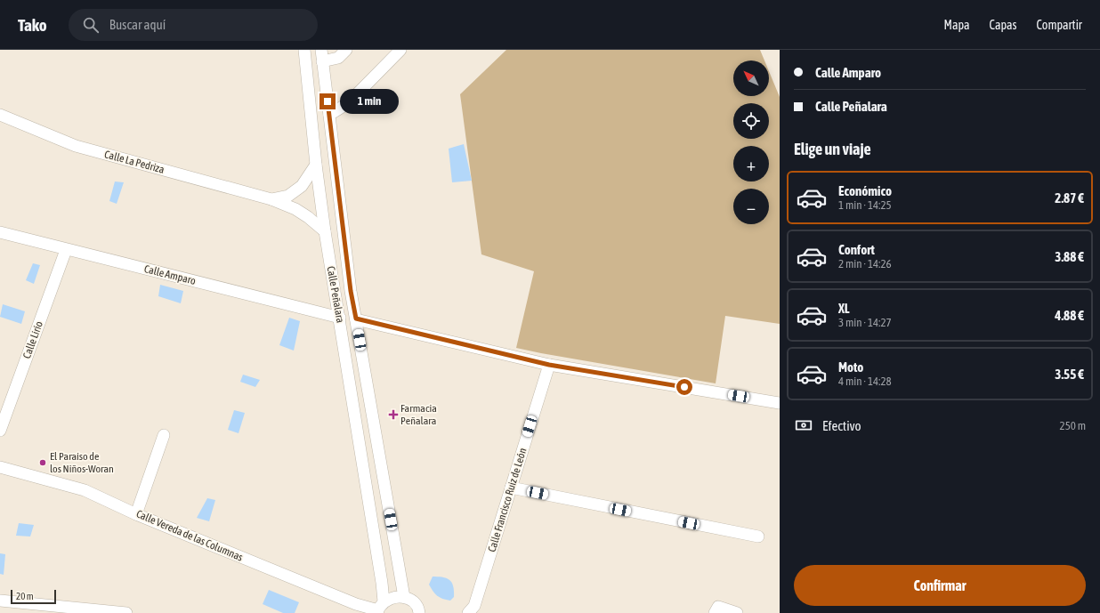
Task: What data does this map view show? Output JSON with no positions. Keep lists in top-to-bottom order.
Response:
{
  "streets": {
    "street": [
      "Calle La Pedriza",
      "Calle Amparo",
      "Calle Peñalara",
      "Calle Lirio",
      "Calle Francisco Ruiz de León",
      "Calle Vereda de las Columnas"
    ]
  },
  "crossings": [
    ["Calle La Pedriza", "Calle Peñalara"],
    ["Calle Amparo", "Calle Peñalara"],
    ["Calle Amparo", "Calle Lirio"],
    ["Calle Peñalara", "Calle Vereda de las Columnas"]
  ],
  "places": {
    "health": ["Farmacia Peñalara"],
    "other": ["El Paraíso de los Niños-Woran"]
  },
  "scale_bar": "20 m",
  "north": "top left",
  "page": {
    "header": "Tako",
    "search": "Buscar aquí",
    "nav": ["Mapa", "Capas", "Compartir"],
    "banner": ["Calle Amparo", "Calle Peñalara"],
    "map_buttons": ["+", "−"],
    "bubble": "1 min",
    "heading": "Elige un viaje",
    "list": [
      {
        "name": "Económico",
        "note": "1 min · 14:25",
        "value": "2.87 €"
      },
      {
        "name": "Confort",
        "note": "2 min · 14:26",
        "value": "3.88 €"
      },
      {
        "name": "XL",
        "note": "3 min · 14:27",
        "value": "4.88 €"
      },
      {
        "name": "Moto",
        "note": "4 min · 14:28",
        "value": "3.55 €"
      }
    ],
    "pay": ["Efectivo", "250 m"],
    "buttons": "Confirmar",
    "scale": "20 m"
  }
}
